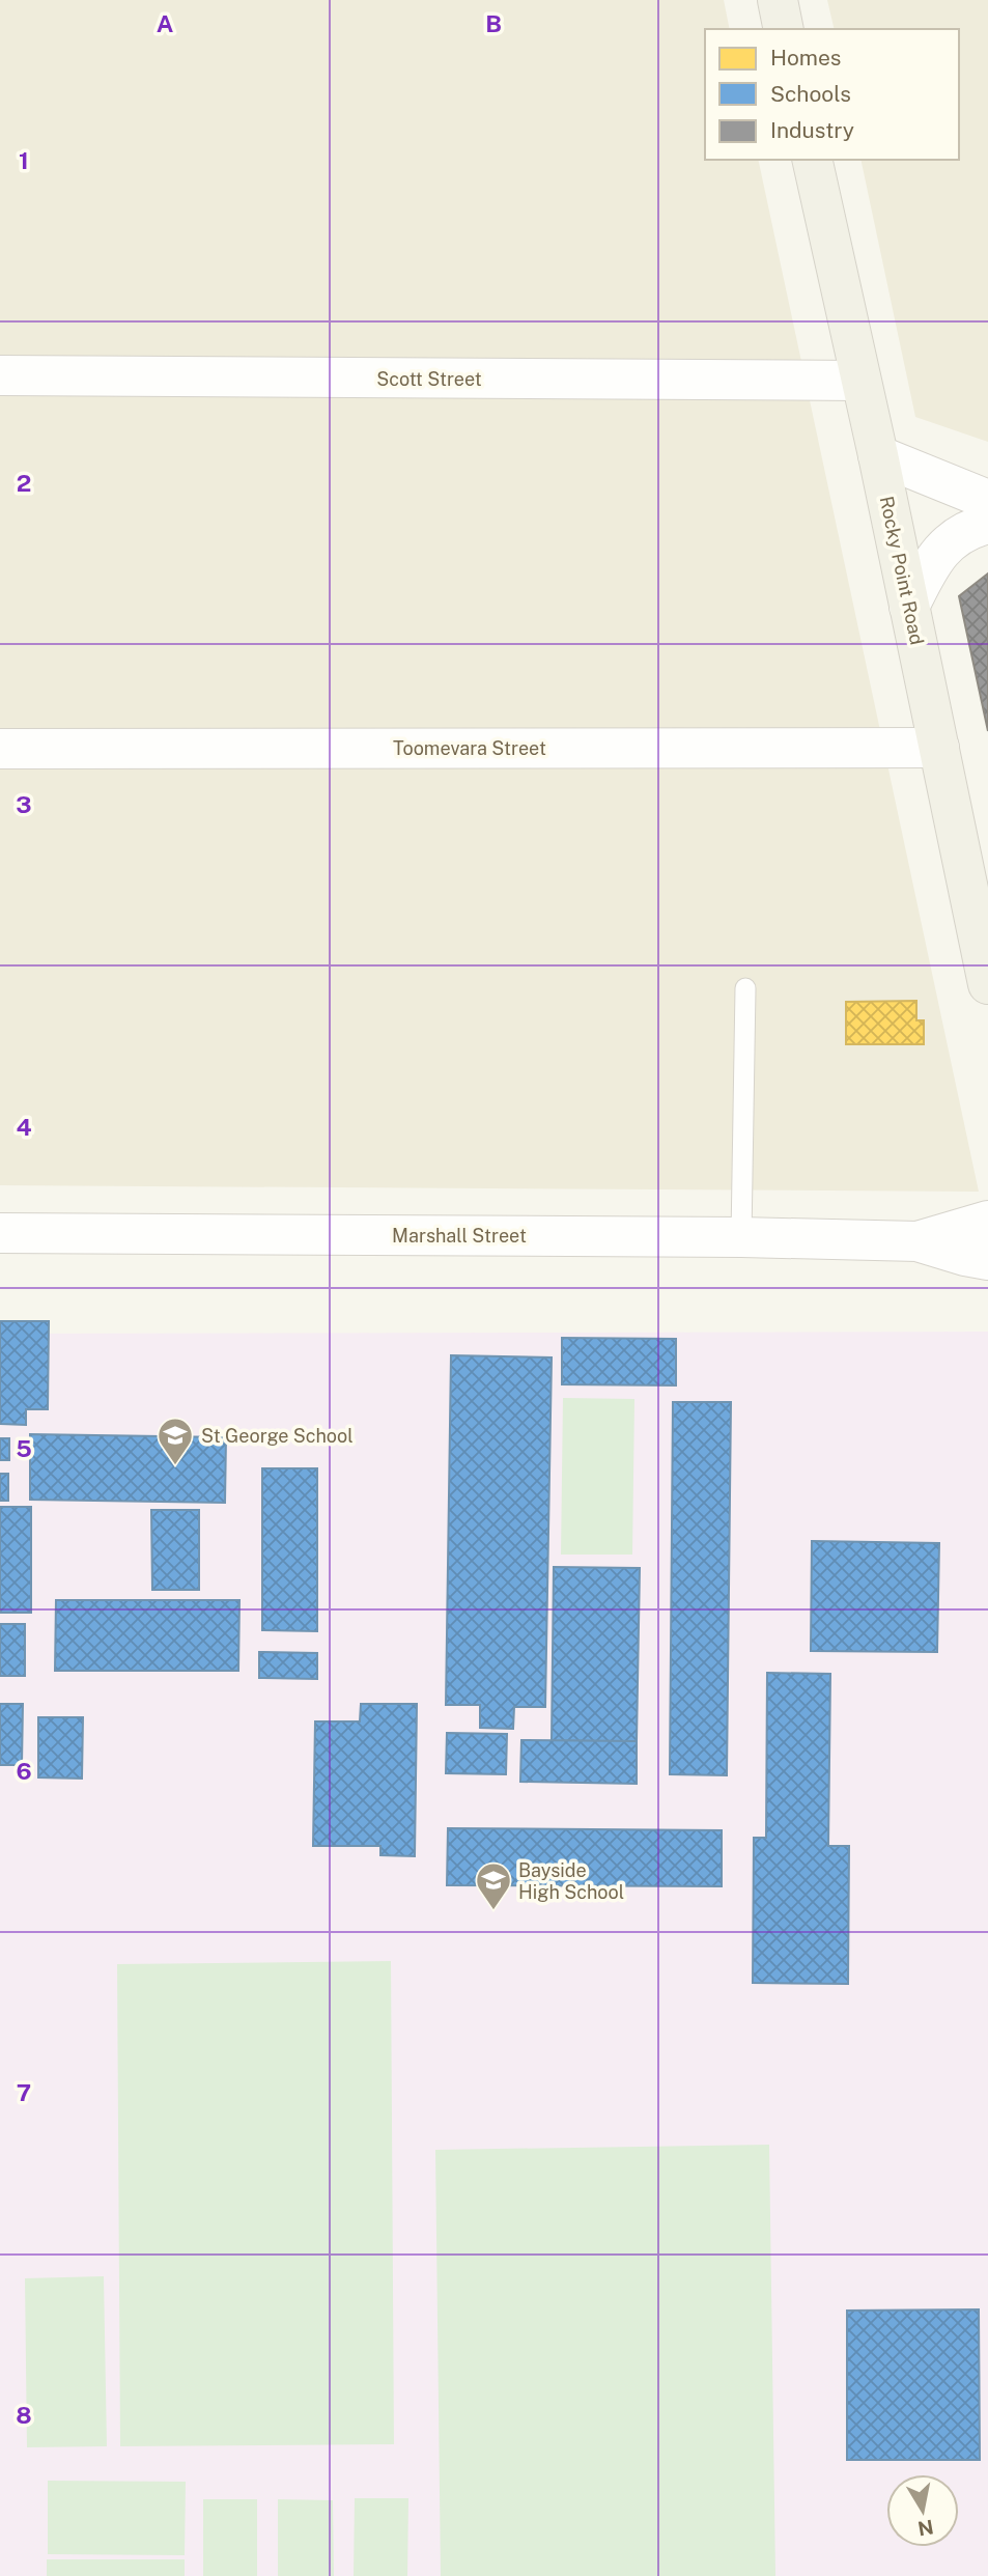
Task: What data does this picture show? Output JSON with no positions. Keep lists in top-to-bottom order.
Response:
{
  "streets": {
    "main road": ["Rocky Point Road"],
    "street": ["Scott Street", "Toomevara Street", "Marshall Street"]
  },
  "crossings": [
    ["Scott Street", "Rocky Point Road"],
    ["Rocky Point Road", "Toomevara Street"]
  ],
  "places": {
    "school or university": ["St George School", "Bayside High School"]
  },
  "legend": ["Homes", "Schools", "Industry"],
  "north": "bottom",
  "grid": {
    "columns": ["A", "B"],
    "rows": [
      "1",
      "2",
      "3",
      "4",
      "5",
      "6",
      "7",
      "8"
    ]
  }
}
